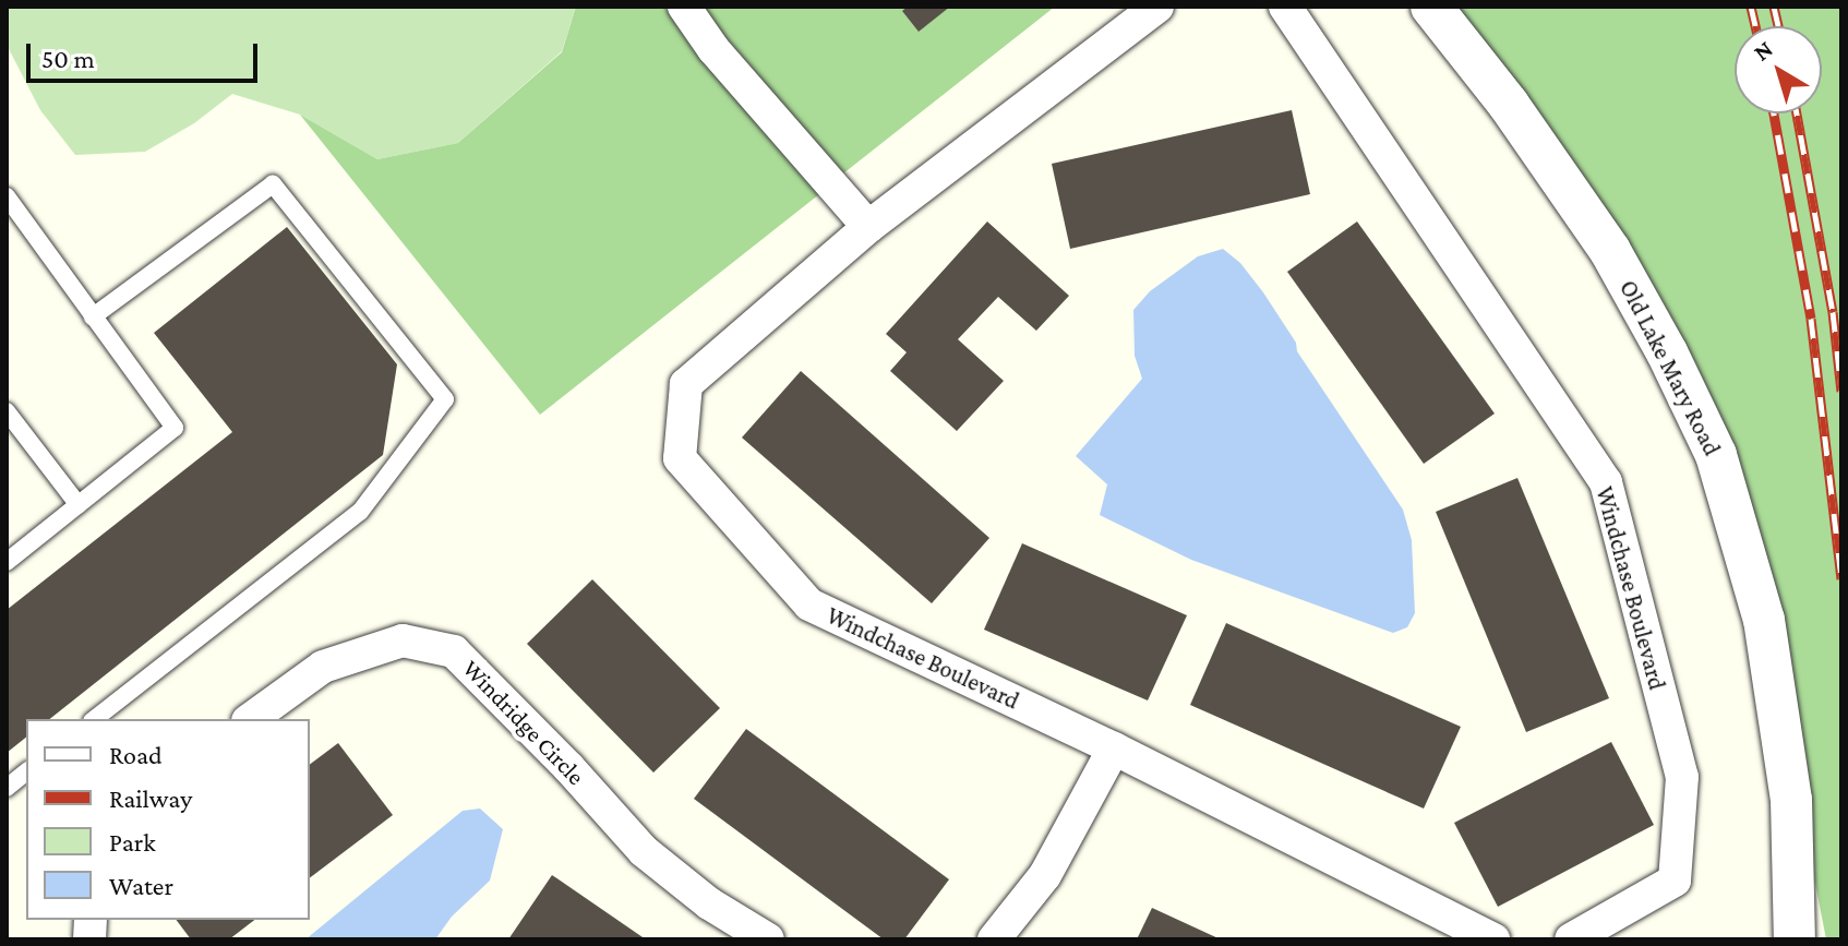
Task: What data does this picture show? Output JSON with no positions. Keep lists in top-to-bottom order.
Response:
{
  "streets": {
    "street": ["Old Lake Mary Road", "Windchase Boulevard", "Windridge Circle"]
  },
  "legend": [
    "Road",
    "Railway",
    "Park",
    "Water"
  ],
  "scale_bar": "50 m",
  "north": "top left"
}
